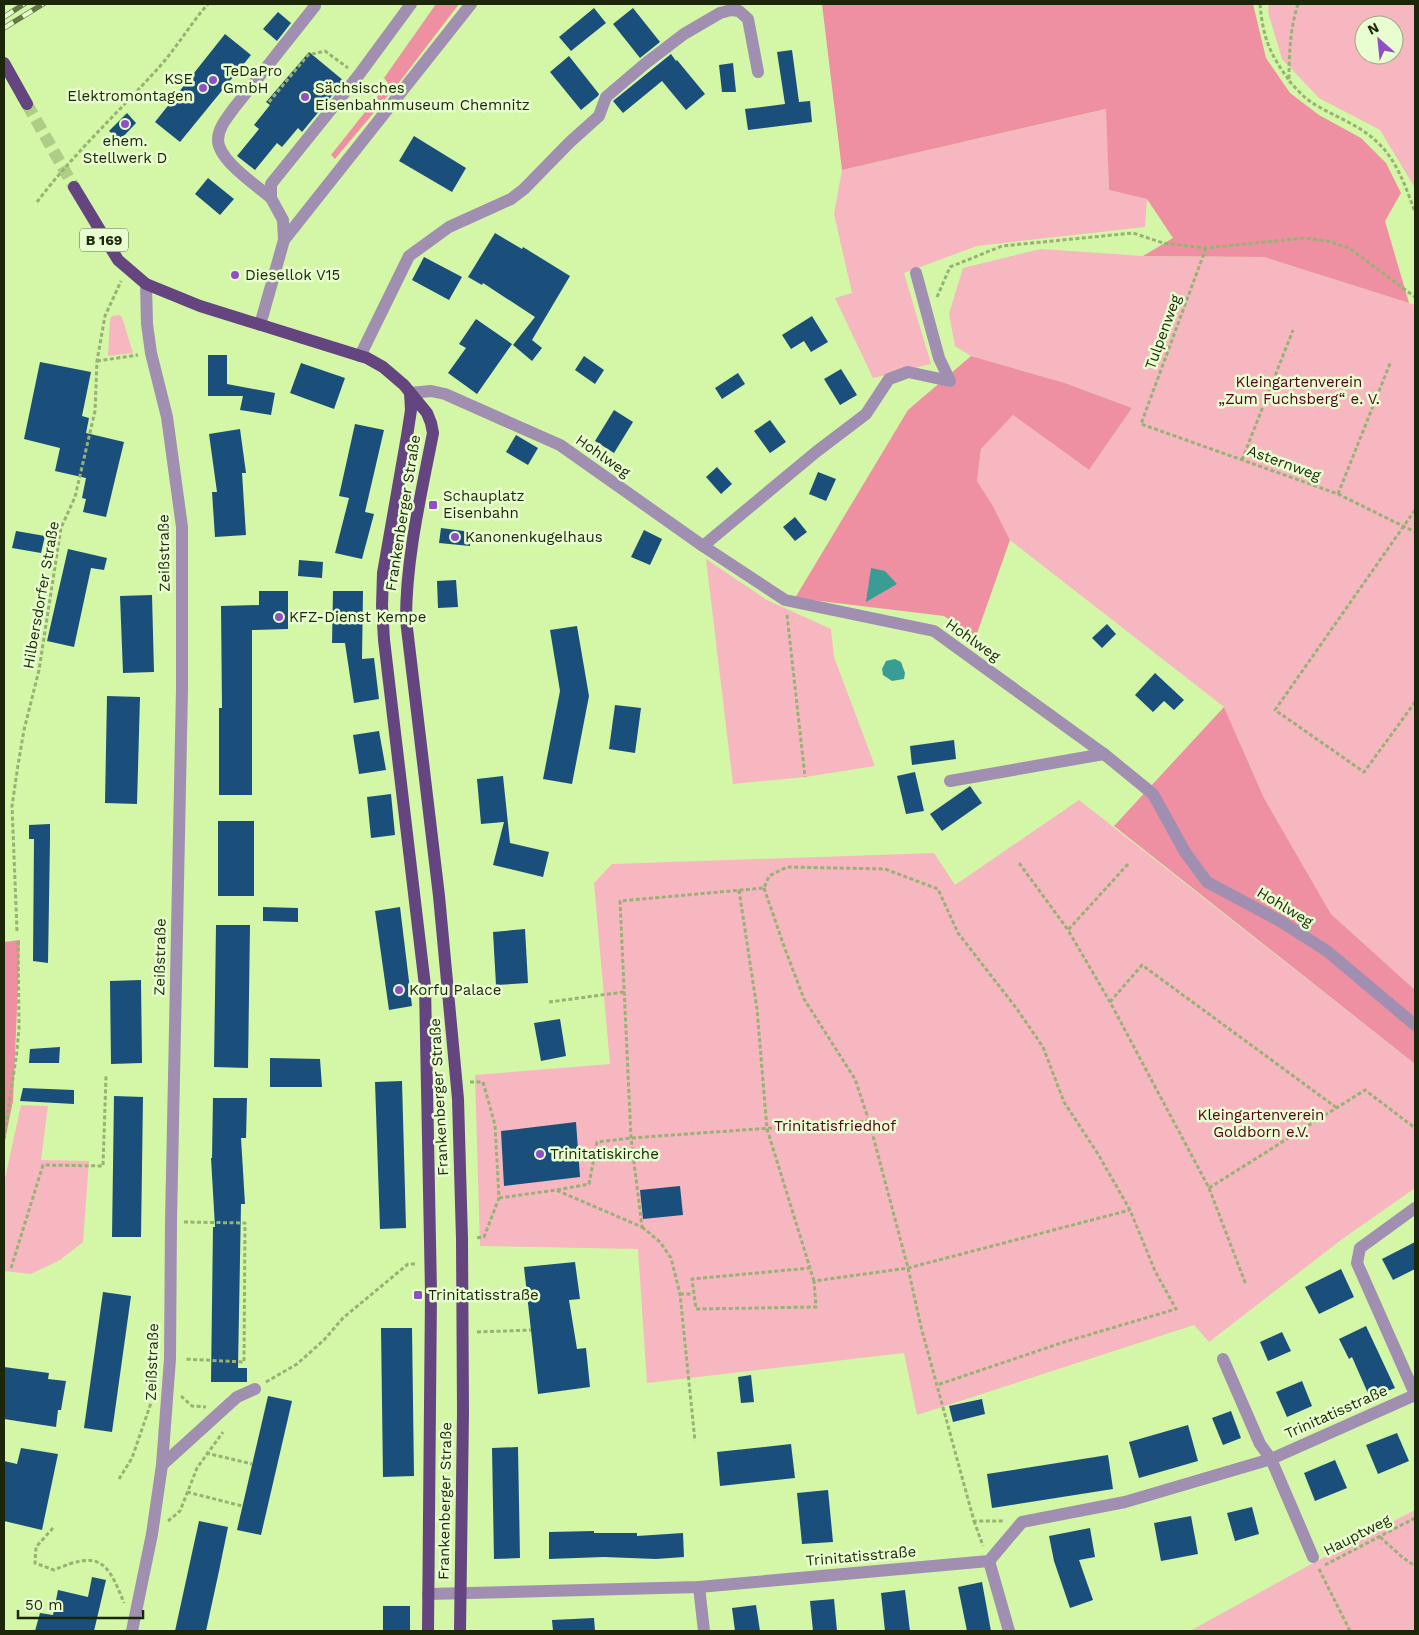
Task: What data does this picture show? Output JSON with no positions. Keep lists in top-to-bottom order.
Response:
{
  "streets": {
    "main road": ["B 169", "Frankenberger Straße"],
    "street": ["Hohlweg", "Zeißstraße", "Trinitatisstraße"],
    "path": [
      "Tulpenweg",
      "Asternweg",
      "Hilbersdorfer Straße",
      "Hauptweg"
    ]
  },
  "crossings": [
    ["Tulpenweg", "Asternweg"],
    ["Hohlweg", "Frankenberger Straße"],
    ["Frankenberger Straße", "Zeißstraße"],
    ["Frankenberger Straße", "Hilbersdorfer Straße"],
    ["Frankenberger Straße", "Trinitatisstraße"]
  ],
  "parks": ["Kleingartenverein „Zum Fuchsberg“ e. V.", "Kleingartenverein Goldborn e.V.", "Trinitatisfriedhof"],
  "places": {
    "other": [
      "TeDaPro GmbH",
      "KSE Elektromontagen",
      "Sächsisches Eisenbahnmuseum Chemnitz",
      "ehem. Stellwerk D",
      "Diesellok V15",
      "Kanonenkugelhaus",
      "KFZ-Dienst Kempe",
      "Korfu Palace",
      "Trinitatiskirche"
    ],
    "transit": ["Schauplatz Eisenbahn", "Trinitatisstraße"]
  },
  "scale_bar": "50 m",
  "north": "top left"
}
